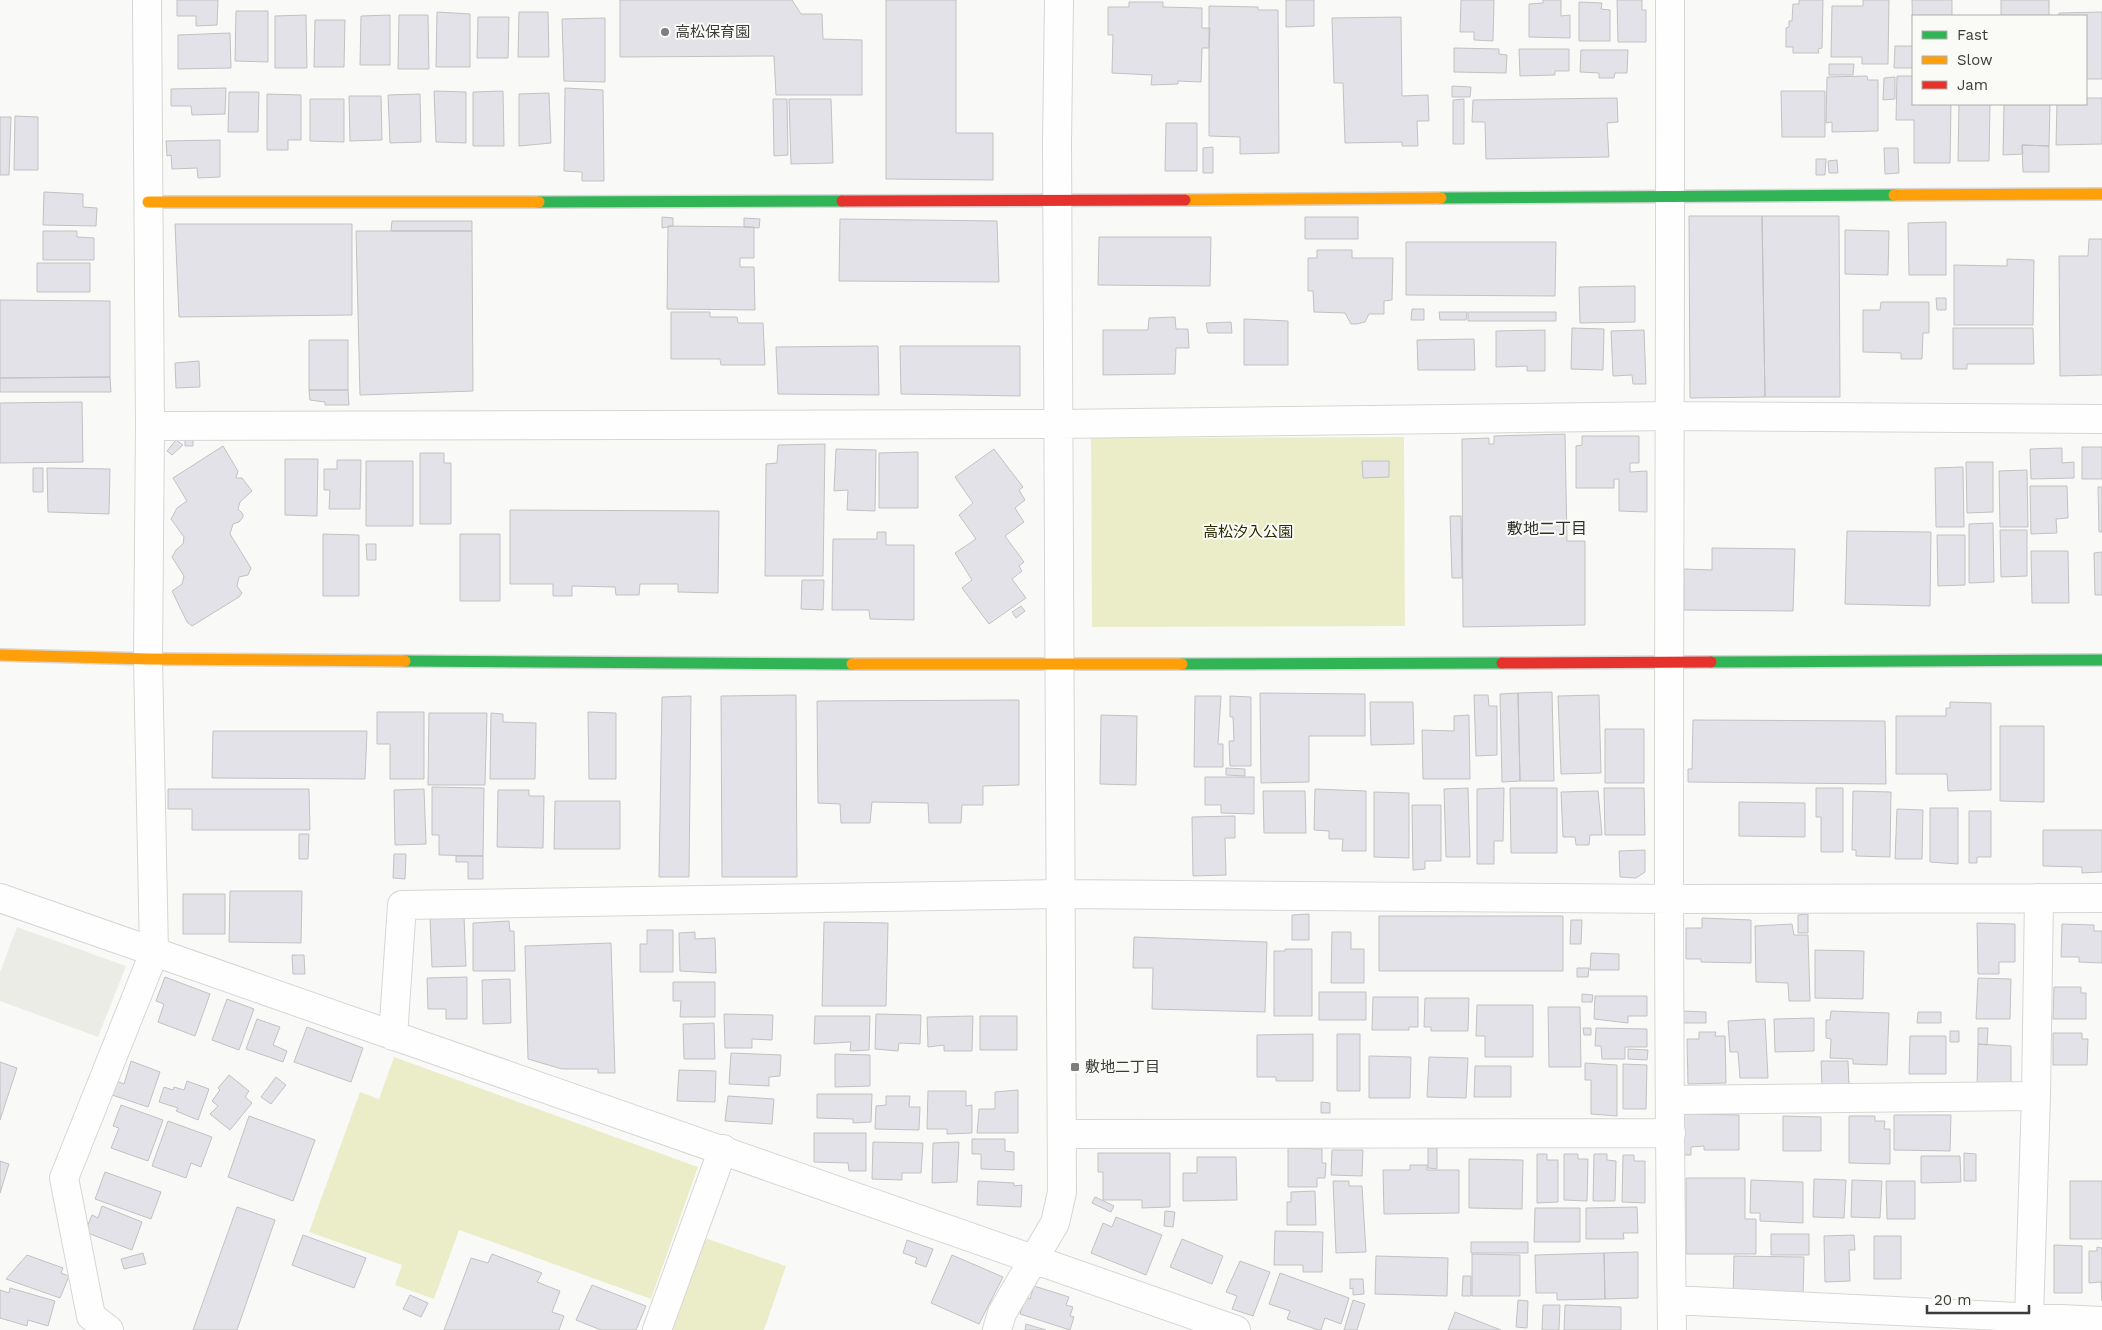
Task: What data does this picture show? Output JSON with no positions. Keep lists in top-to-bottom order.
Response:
{
  "districts": ["敷地二丁目"],
  "parks": ["高松汐入公園"],
  "places": {
    "other": ["高松保育園"],
    "transit": ["敷地二丁目"]
  },
  "legend": ["Fast", "Slow", "Jam"],
  "scale_bar": "20 m"
}
